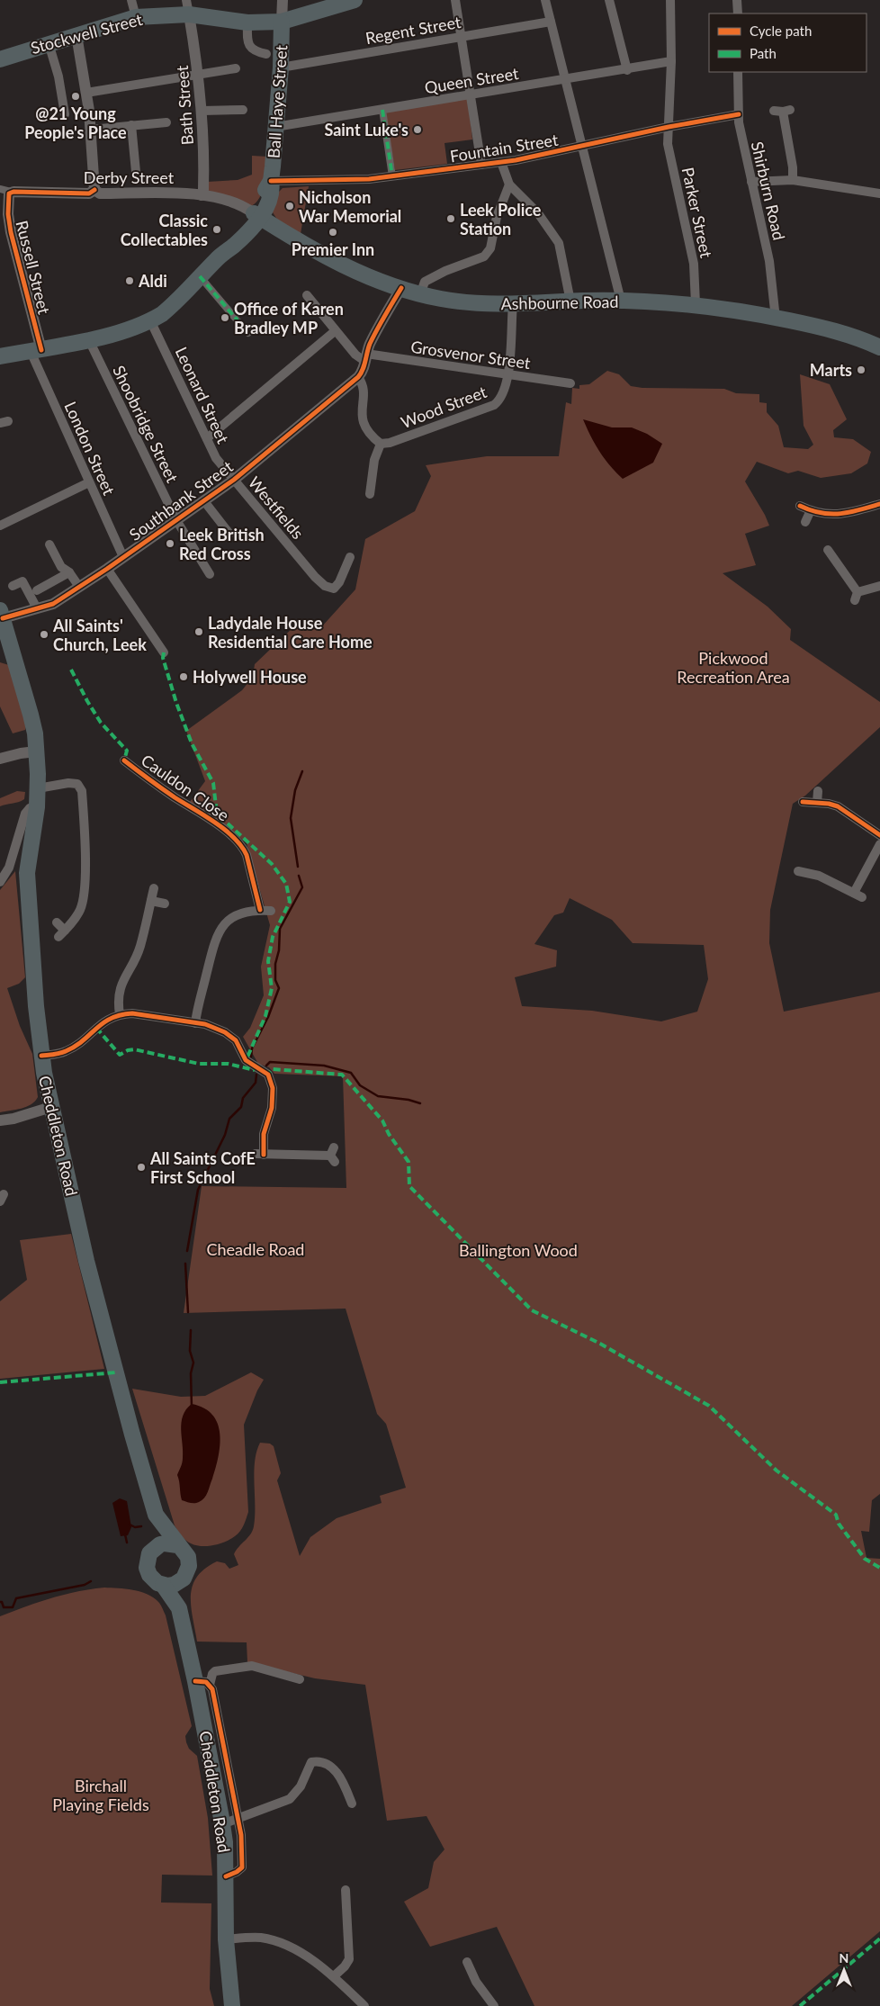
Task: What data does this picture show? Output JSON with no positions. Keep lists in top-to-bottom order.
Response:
{
  "streets": {
    "highway": [
      "Stockwell Street",
      "Ball Haye Street",
      "Ashbourne Road",
      "Cheddleton Road"
    ],
    "street": [
      "Regent Street",
      "Queen Street",
      "Bath Street",
      "Fountain Street",
      "Derby Street",
      "Shirburn Road",
      "Parker Street",
      "Russell Street",
      "Grosvenor Street",
      "Leonard Street",
      "Wood Street",
      "Shoobridge Street",
      "London Street",
      "Southbank Street",
      "Westfields",
      "Cauldon Close"
    ]
  },
  "crossings": [
    ["Regent Street", "Ball Haye Street"],
    ["Stockwell Street", "Ball Haye Street"],
    ["Stockwell Street", "Bath Street"],
    ["Queen Street", "Ball Haye Street"],
    ["Queen Street", "Parker Street"],
    ["Ball Haye Street", "Fountain Street"],
    ["Ball Haye Street", "Derby Street"],
    ["Ball Haye Street", "Russell Street"],
    ["Ball Haye Street", "Ashbourne Road"],
    ["Ball Haye Street", "Leonard Street"],
    ["Ball Haye Street", "Shoobridge Street"],
    ["Ball Haye Street", "London Street"],
    ["Bath Street", "Derby Street"],
    ["Fountain Street", "Shirburn Road"],
    ["Fountain Street", "Parker Street"],
    ["Derby Street", "Russell Street"],
    ["Derby Street", "Ashbourne Road"],
    ["Shirburn Road", "Ashbourne Road"],
    ["Parker Street", "Ashbourne Road"],
    ["Russell Street", "London Street"],
    ["Ashbourne Road", "Wood Street"],
    ["Grosvenor Street", "Wood Street"],
    ["Leonard Street", "Southbank Street"],
    ["Leonard Street", "Westfields"],
    ["Shoobridge Street", "Southbank Street"],
    ["London Street", "Southbank Street"],
    ["Southbank Street", "Westfields"],
    ["Southbank Street", "Cheddleton Road"]
  ],
  "parks": [
    "Pickwood Recreation Area",
    "Cheadle Road",
    "Ballington Wood",
    "Birchall Playing Fields"
  ],
  "places": [
    "@21 Young People's Place",
    "Saint Luke's",
    "Nicholson War Memorial",
    "Leek Police Station",
    "Classic Collectables",
    "Premier Inn",
    "Aldi",
    "Office of Karen Bradley MP",
    "Marts",
    "Leek British Red Cross",
    "Ladydale House Residential Care Home",
    "All Saints' Church, Leek",
    "Holywell House",
    "All Saints CofE First School"
  ],
  "legend": ["Cycle path", "Path"],
  "north": "top"
}
